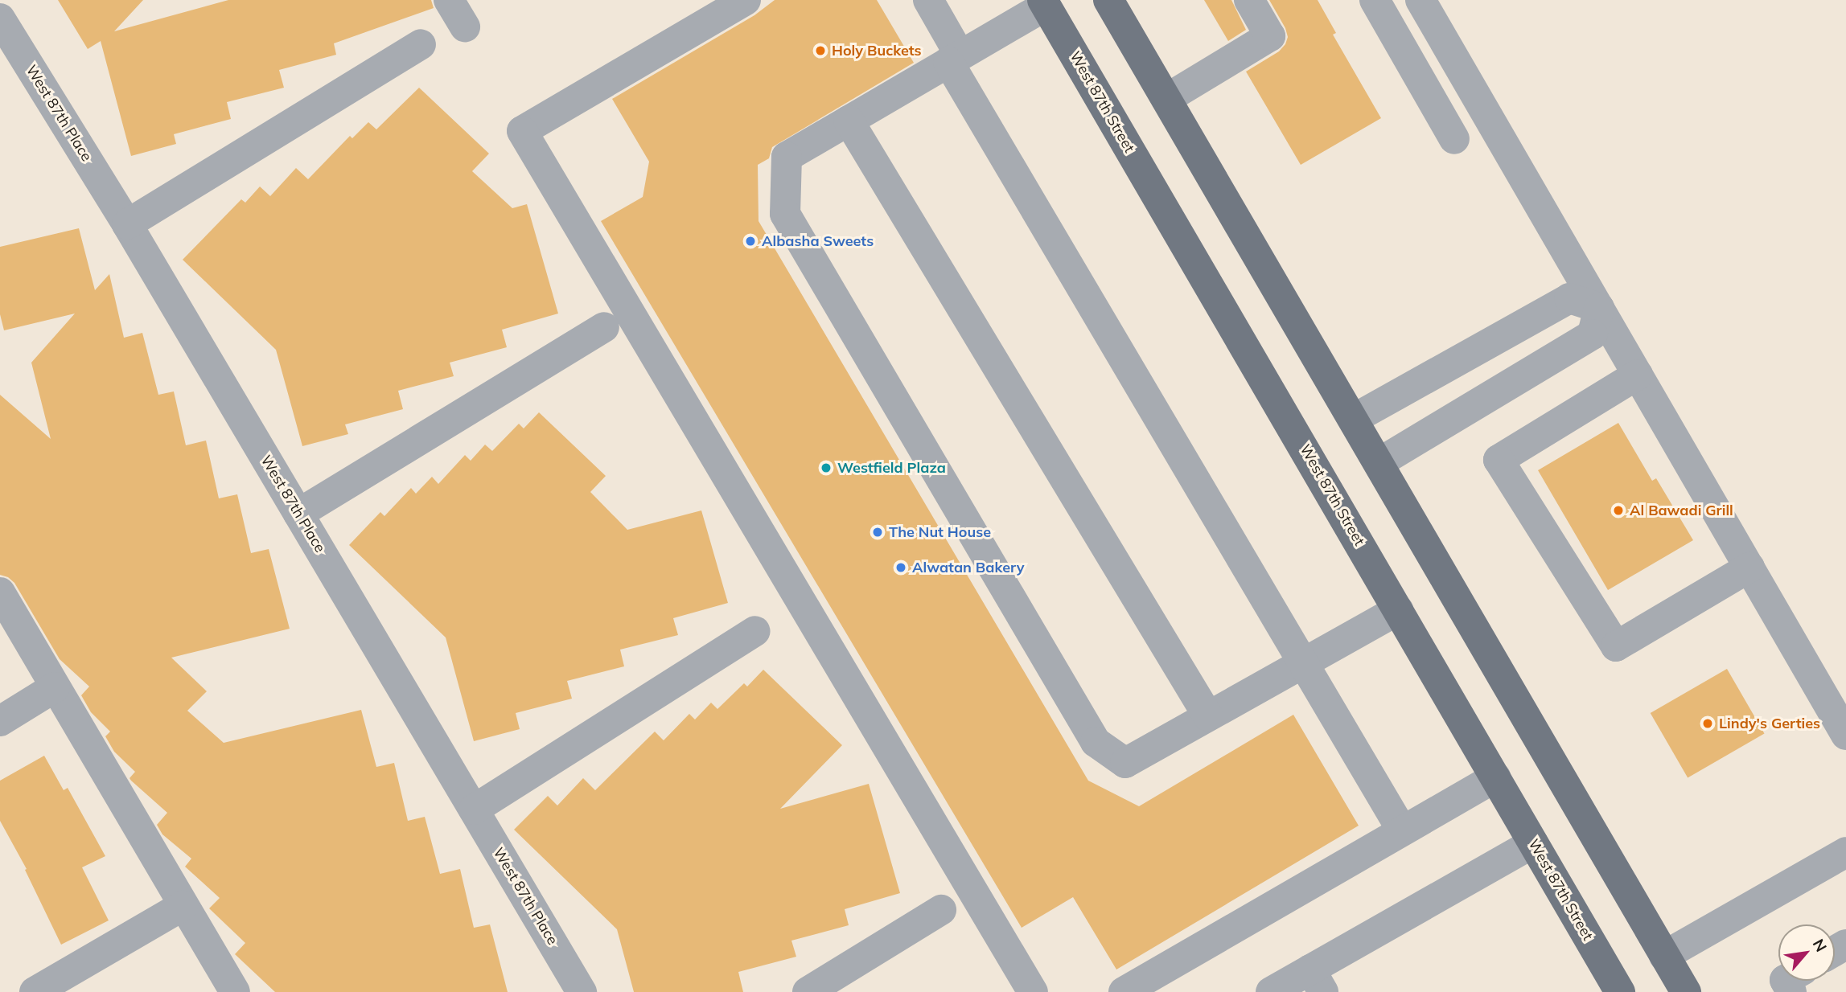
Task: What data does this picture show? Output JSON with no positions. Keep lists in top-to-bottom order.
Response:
{
  "streets": {
    "main road": ["West 87th Street"],
    "street": ["West 87th Place"]
  },
  "places": [
    "Holy Buckets",
    "Albasha Sweets",
    "Westfield Plaza",
    "Al Bawadi Grill",
    "The Nut House",
    "Alwatan Bakery",
    "Lindy's Gerties"
  ],
  "north": "top right"
}
